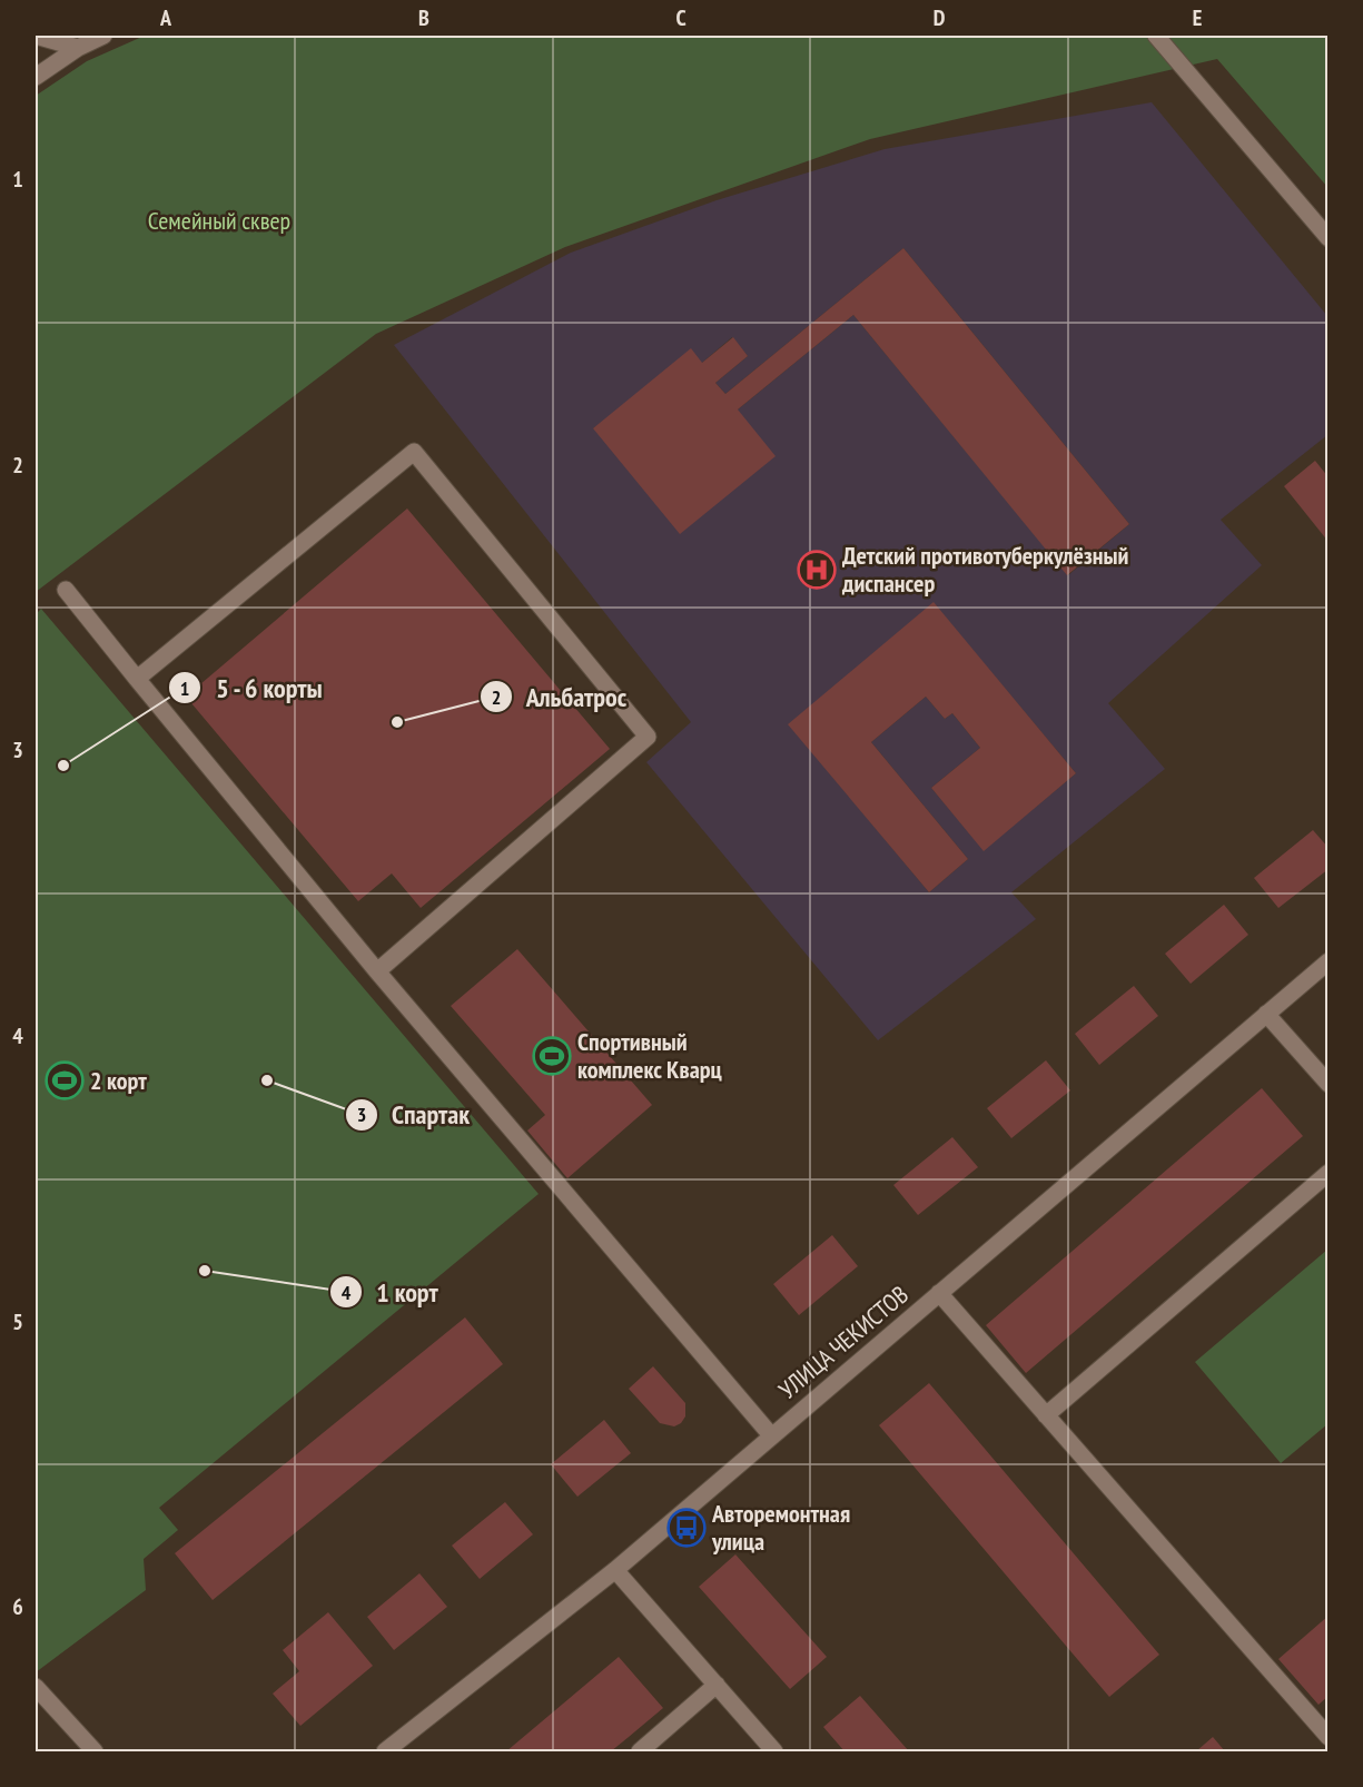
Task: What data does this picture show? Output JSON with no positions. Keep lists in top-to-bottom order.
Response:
{
  "streets": {
    "street": ["УЛИЦА ЧЕКИСТОВ"]
  },
  "parks": ["Семейный сквер"],
  "places": {
    "hospital": ["Детский противотуберкулёзный диспансер"],
    "other": [
      "Альбатрос",
      "5 - 6 корты",
      "Спартак",
      "1 корт"
    ],
    "sports": ["Спортивный комплекс Кварц", "2 корт"],
    "bus stop": ["Авторемонтная улица"]
  },
  "grid": {
    "columns": [
      "A",
      "B",
      "C",
      "D",
      "E"
    ],
    "rows": [
      "1",
      "2",
      "3",
      "4",
      "5",
      "6"
    ]
  }
}
